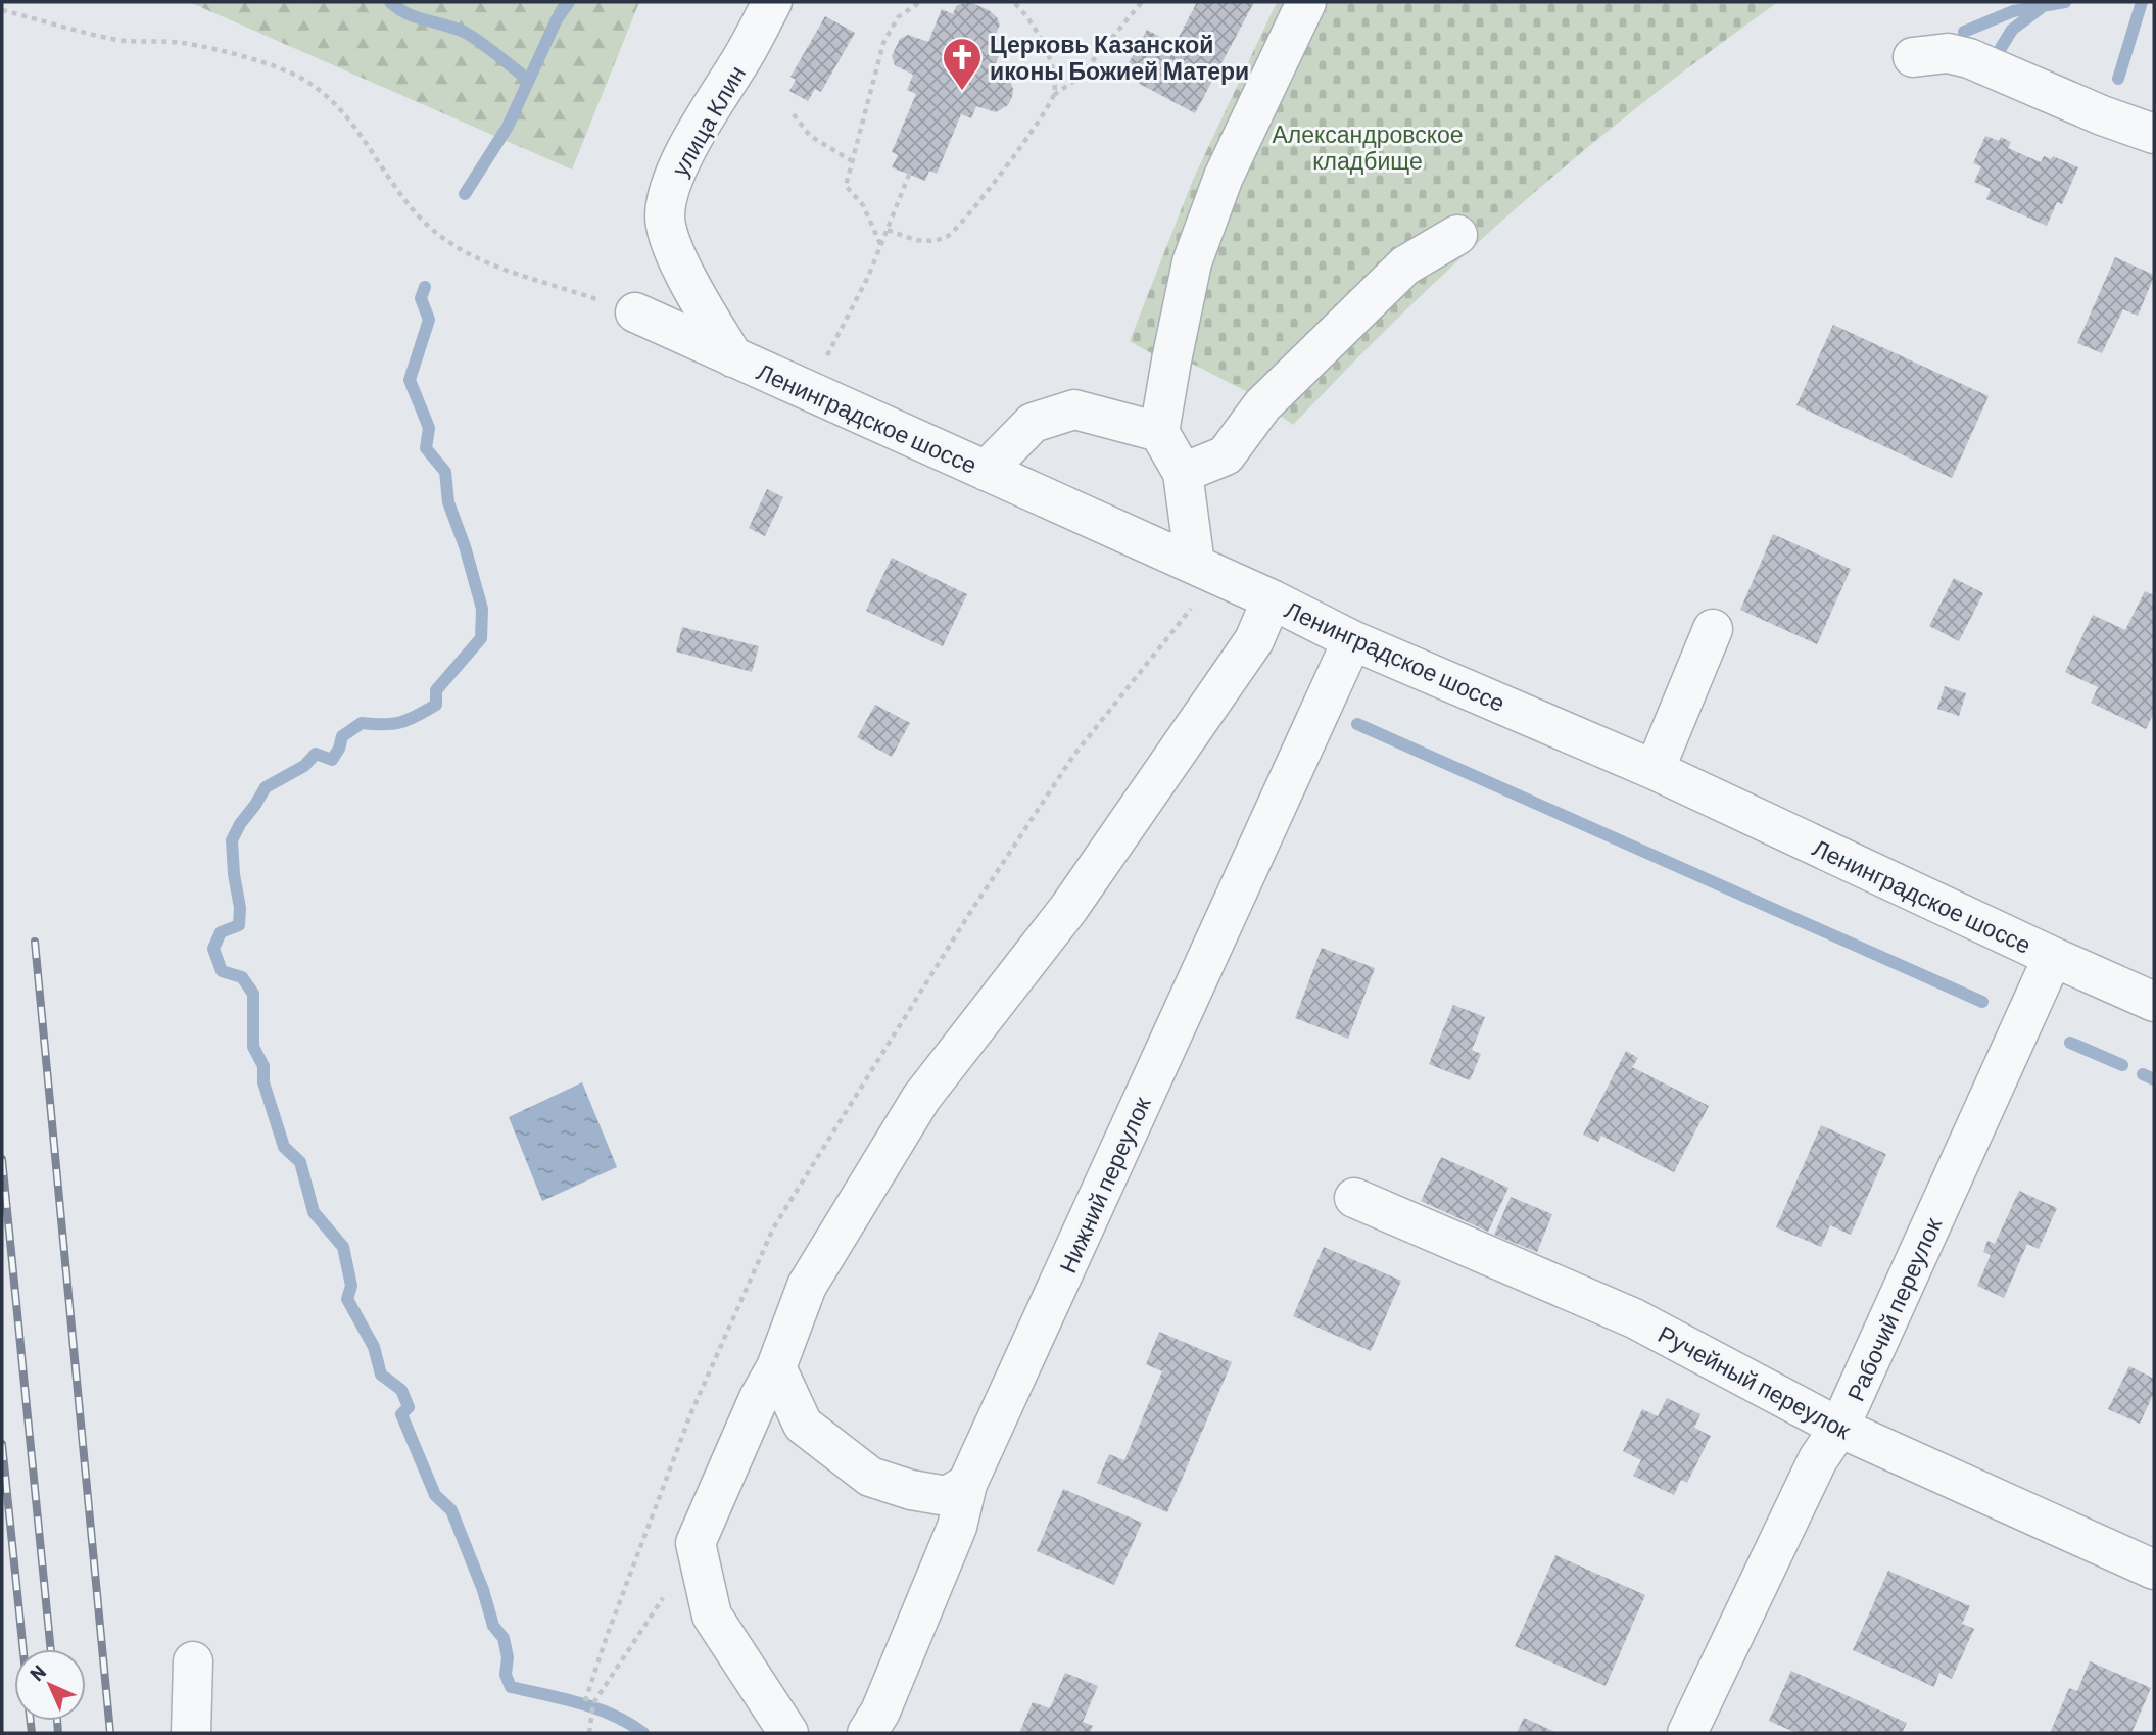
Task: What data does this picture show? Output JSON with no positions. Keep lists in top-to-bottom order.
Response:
{
  "streets": {
    "street": [
      "улица Клин",
      "Ленинградское шоссе",
      "Нижний переулок",
      "Рабочий переулок",
      "Ручейный переулок"
    ]
  },
  "crossings": [
    ["улица Клин", "Ленинградское шоссе"],
    ["Ленинградское шоссе", "Нижний переулок"],
    ["Ленинградское шоссе", "Рабочий переулок"],
    ["Рабочий переулок", "Ручейный переулок"]
  ],
  "parks": ["Александровское кладбище"],
  "places": {
    "church": ["Церковь Казанской иконы Божией Матери"]
  },
  "north": "top left"
}
